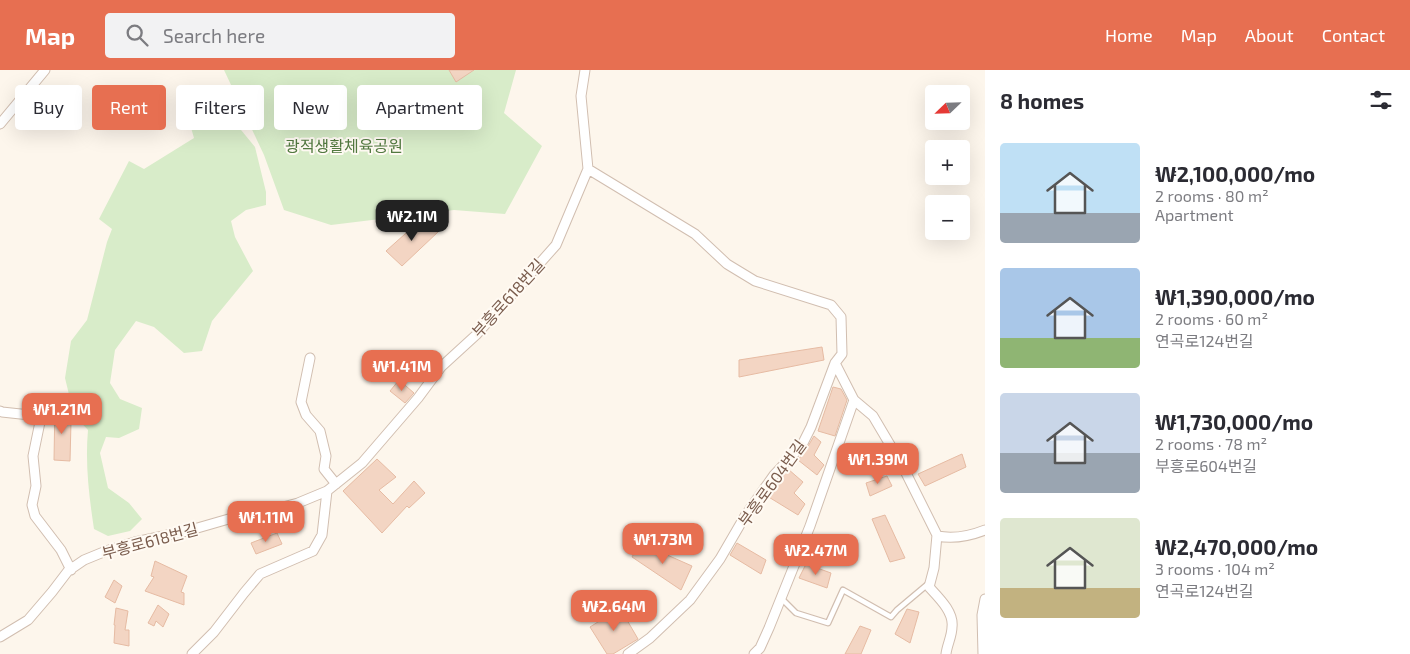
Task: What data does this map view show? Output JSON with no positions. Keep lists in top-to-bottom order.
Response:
{
  "streets": {
    "street": ["부흥로618번길", "부흥로604번길"]
  },
  "crossings": [
    ["부흥로618번길", "부흥로604번길"]
  ],
  "parks": ["광적생활체육공원"],
  "north": "bottom left",
  "page": {
    "header": "Map",
    "search": "Search here",
    "nav": [
      "Home",
      "Map",
      "About",
      "Contact"
    ],
    "heading": "8 homes",
    "map_buttons": ["+", "−"],
    "chip": [
      "Buy",
      "Rent",
      "Filters",
      "New",
      "Apartment"
    ],
    "list": [
      {
        "name": "₩2,100,000/mo",
        "note": "2 rooms · 80 m² · Apartment"
      },
      {
        "name": "₩1,390,000/mo",
        "note": "2 rooms · 60 m² · 연곡로124번길"
      },
      {
        "name": "₩1,730,000/mo",
        "note": "2 rooms · 78 m² · 부흥로604번길"
      },
      {
        "name": "₩2,470,000/mo",
        "note": "3 rooms · 104 m² · 연곡로124번길"
      }
    ],
    "price": [
      "₩2.1M",
      "₩1.41M",
      "₩1.21M",
      "₩1.39M",
      "₩1.11M",
      "₩1.73M",
      "₩2.47M",
      "₩2.64M"
    ]
  }
}
